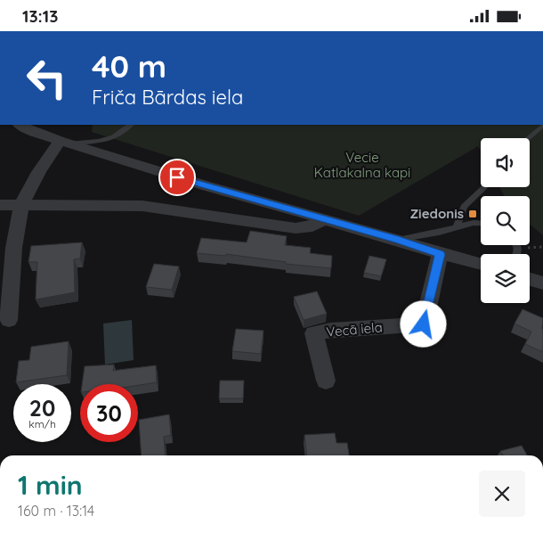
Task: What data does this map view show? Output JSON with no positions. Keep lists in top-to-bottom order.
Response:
{
  "streets": {
    "street": ["Vecā iela"]
  },
  "parks": ["Vecie Katlakalna kapi"],
  "places": {
    "transit": ["Ziedonis"]
  },
  "page": {
    "status": "13:13",
    "turn": ["40 m", "Friča Bārdas iela"],
    "speed": "20 km/h",
    "limit": "30",
    "heading": ["1 min", "160 m · 13:14"]
  }
}
